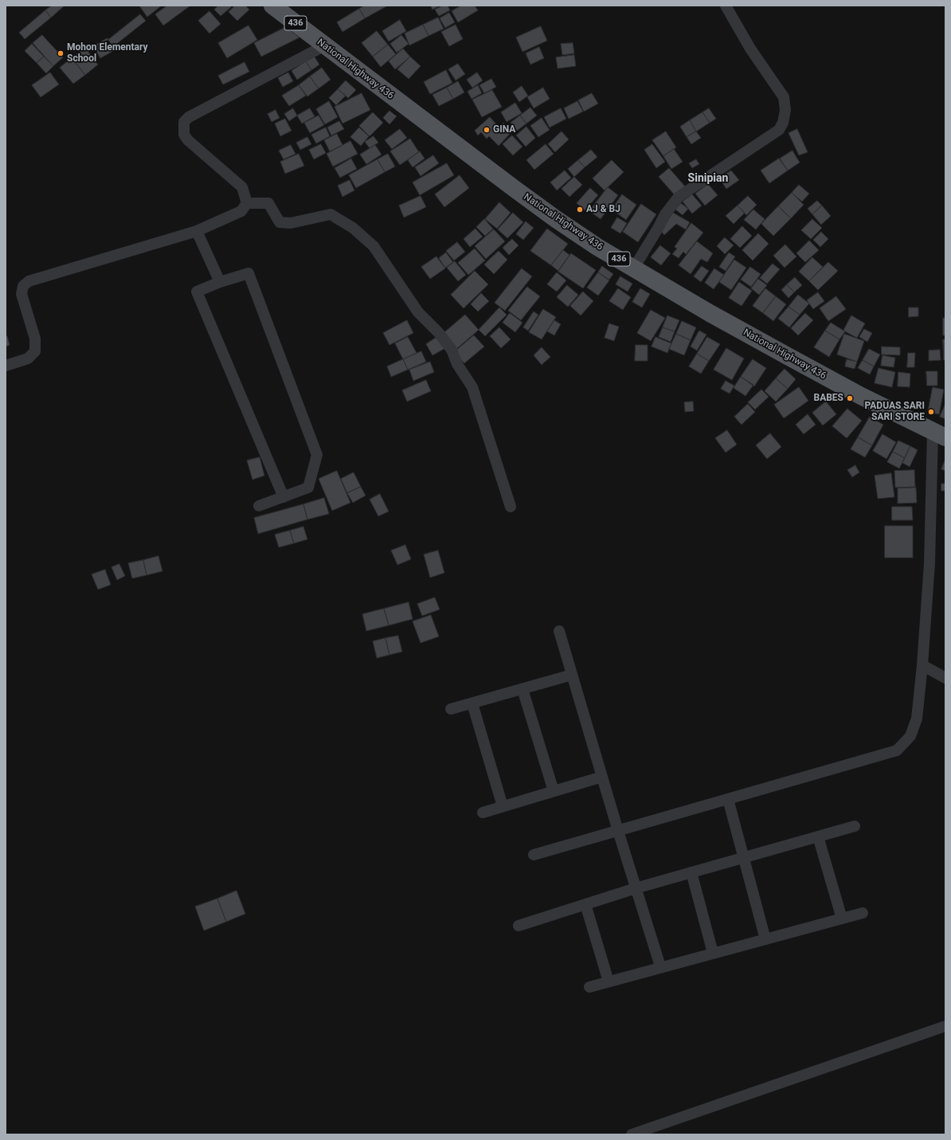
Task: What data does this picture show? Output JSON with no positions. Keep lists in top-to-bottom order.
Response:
{
  "streets": {
    "main road": ["436", "National Highway 436"]
  },
  "districts": ["Sinipian"],
  "places": [
    "Mohon Elementary School",
    "GINA",
    "AJ & BJ",
    "BABES",
    "PADUAS SARI SARI STORE"
  ]
}
